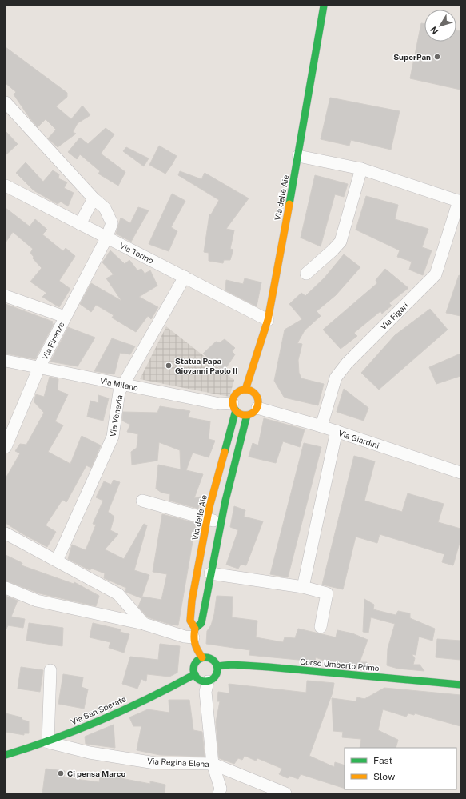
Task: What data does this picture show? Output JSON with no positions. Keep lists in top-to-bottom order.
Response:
{
  "streets": {
    "street": [
      "Via delle Aie",
      "Via Torino",
      "Via Figari",
      "Via Firenze",
      "Via Milano",
      "Via Venezia",
      "Via Giardini",
      "Corso Umberto Primo",
      "Via San Sperate",
      "Via Regina Elena"
    ]
  },
  "crossings": [
    ["Via delle Aie", "Via Torino"],
    ["Via delle Aie", "Via Milano"],
    ["Via delle Aie", "Via Giardini"],
    ["Via delle Aie", "Corso Umberto Primo"],
    ["Via delle Aie", "Via San Sperate"],
    ["Via Torino", "Via Firenze"],
    ["Via Torino", "Via Venezia"],
    ["Via Figari", "Via Giardini"],
    ["Via Firenze", "Via Milano"],
    ["Via Milano", "Via Venezia"],
    ["Via Milano", "Via Giardini"],
    ["Corso Umberto Primo", "Via San Sperate"],
    ["Via San Sperate", "Via Regina Elena"]
  ],
  "places": ["SuperPan", "Statua Papa Giovanni Paolo II", "Ci pensa Marco"],
  "legend": ["Fast", "Slow"],
  "north": "bottom left"
}
